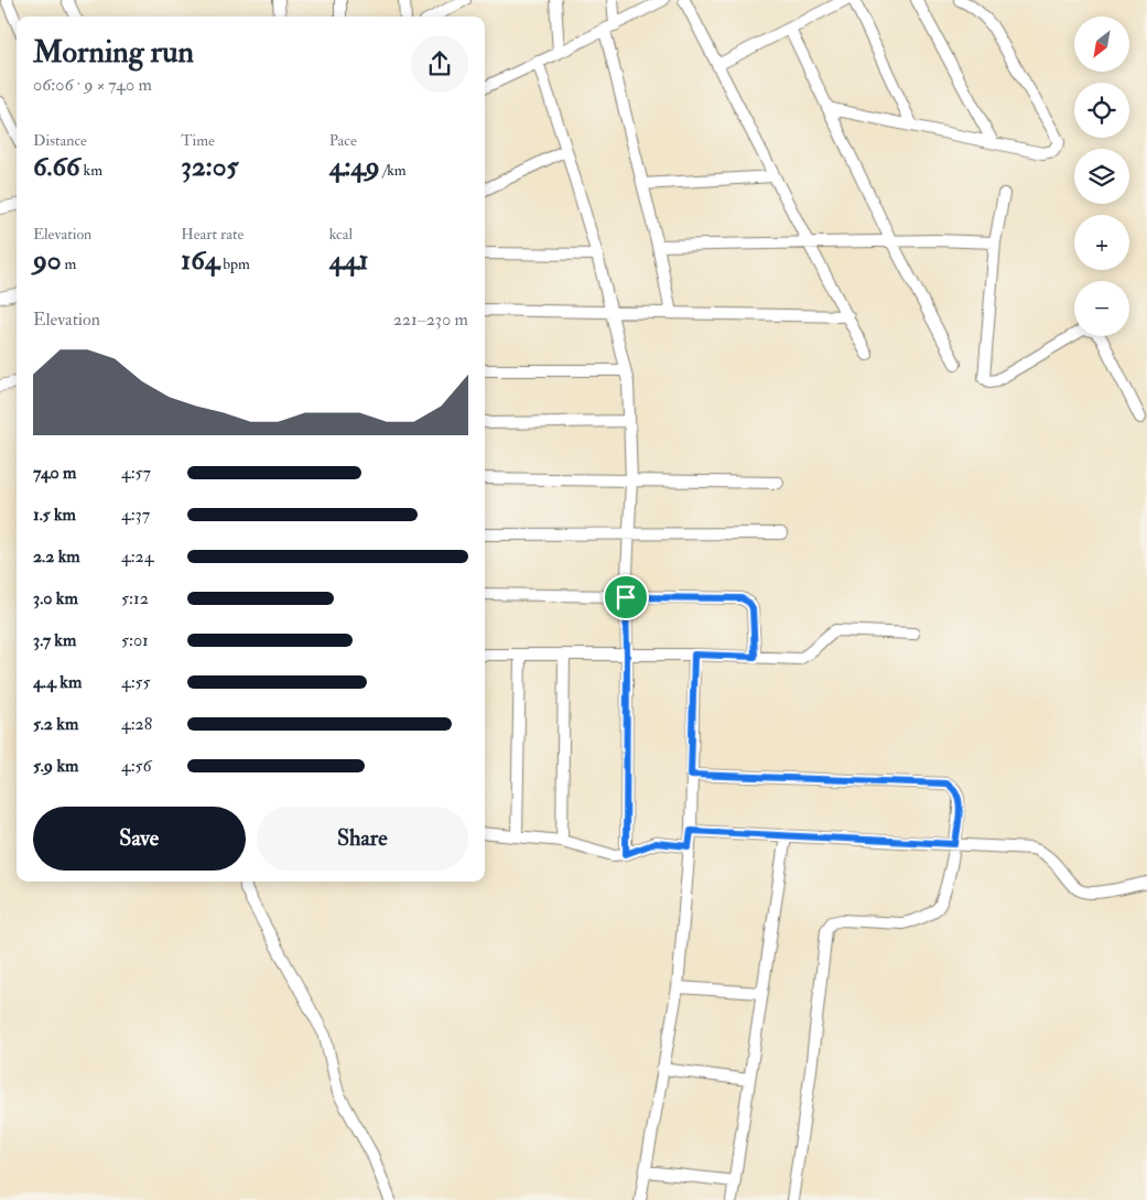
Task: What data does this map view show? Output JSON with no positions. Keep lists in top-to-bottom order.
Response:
{
  "north": "bottom left",
  "page": {
    "map_buttons": ["+", "−"],
    "heading": ["Morning run", "06:06 · 9 × 740 m"],
    "stats": [
      ["Distance", "6.66 km"],
      ["Time", "32:05"],
      ["Pace", "4:49 /km"],
      ["Elevation", "90 m"],
      ["Heart rate", "164 bpm"],
      ["kcal", "441"]
    ],
    "chart": ["Elevation", "221–230 m"],
    "list": [
      {
        "name": "740 m",
        "note": "4:57"
      },
      {
        "name": "1.5 km",
        "note": "4:37"
      },
      {
        "name": "2.2 km",
        "note": "4:24"
      },
      {
        "name": "3.0 km",
        "note": "5:12"
      },
      {
        "name": "3.7 km",
        "note": "5:01"
      },
      {
        "name": "4.4 km",
        "note": "4:55"
      },
      {
        "name": "5.2 km",
        "note": "4:28"
      },
      {
        "name": "5.9 km",
        "note": "4:56"
      }
    ],
    "buttons": ["Save", "Share"]
  }
}
